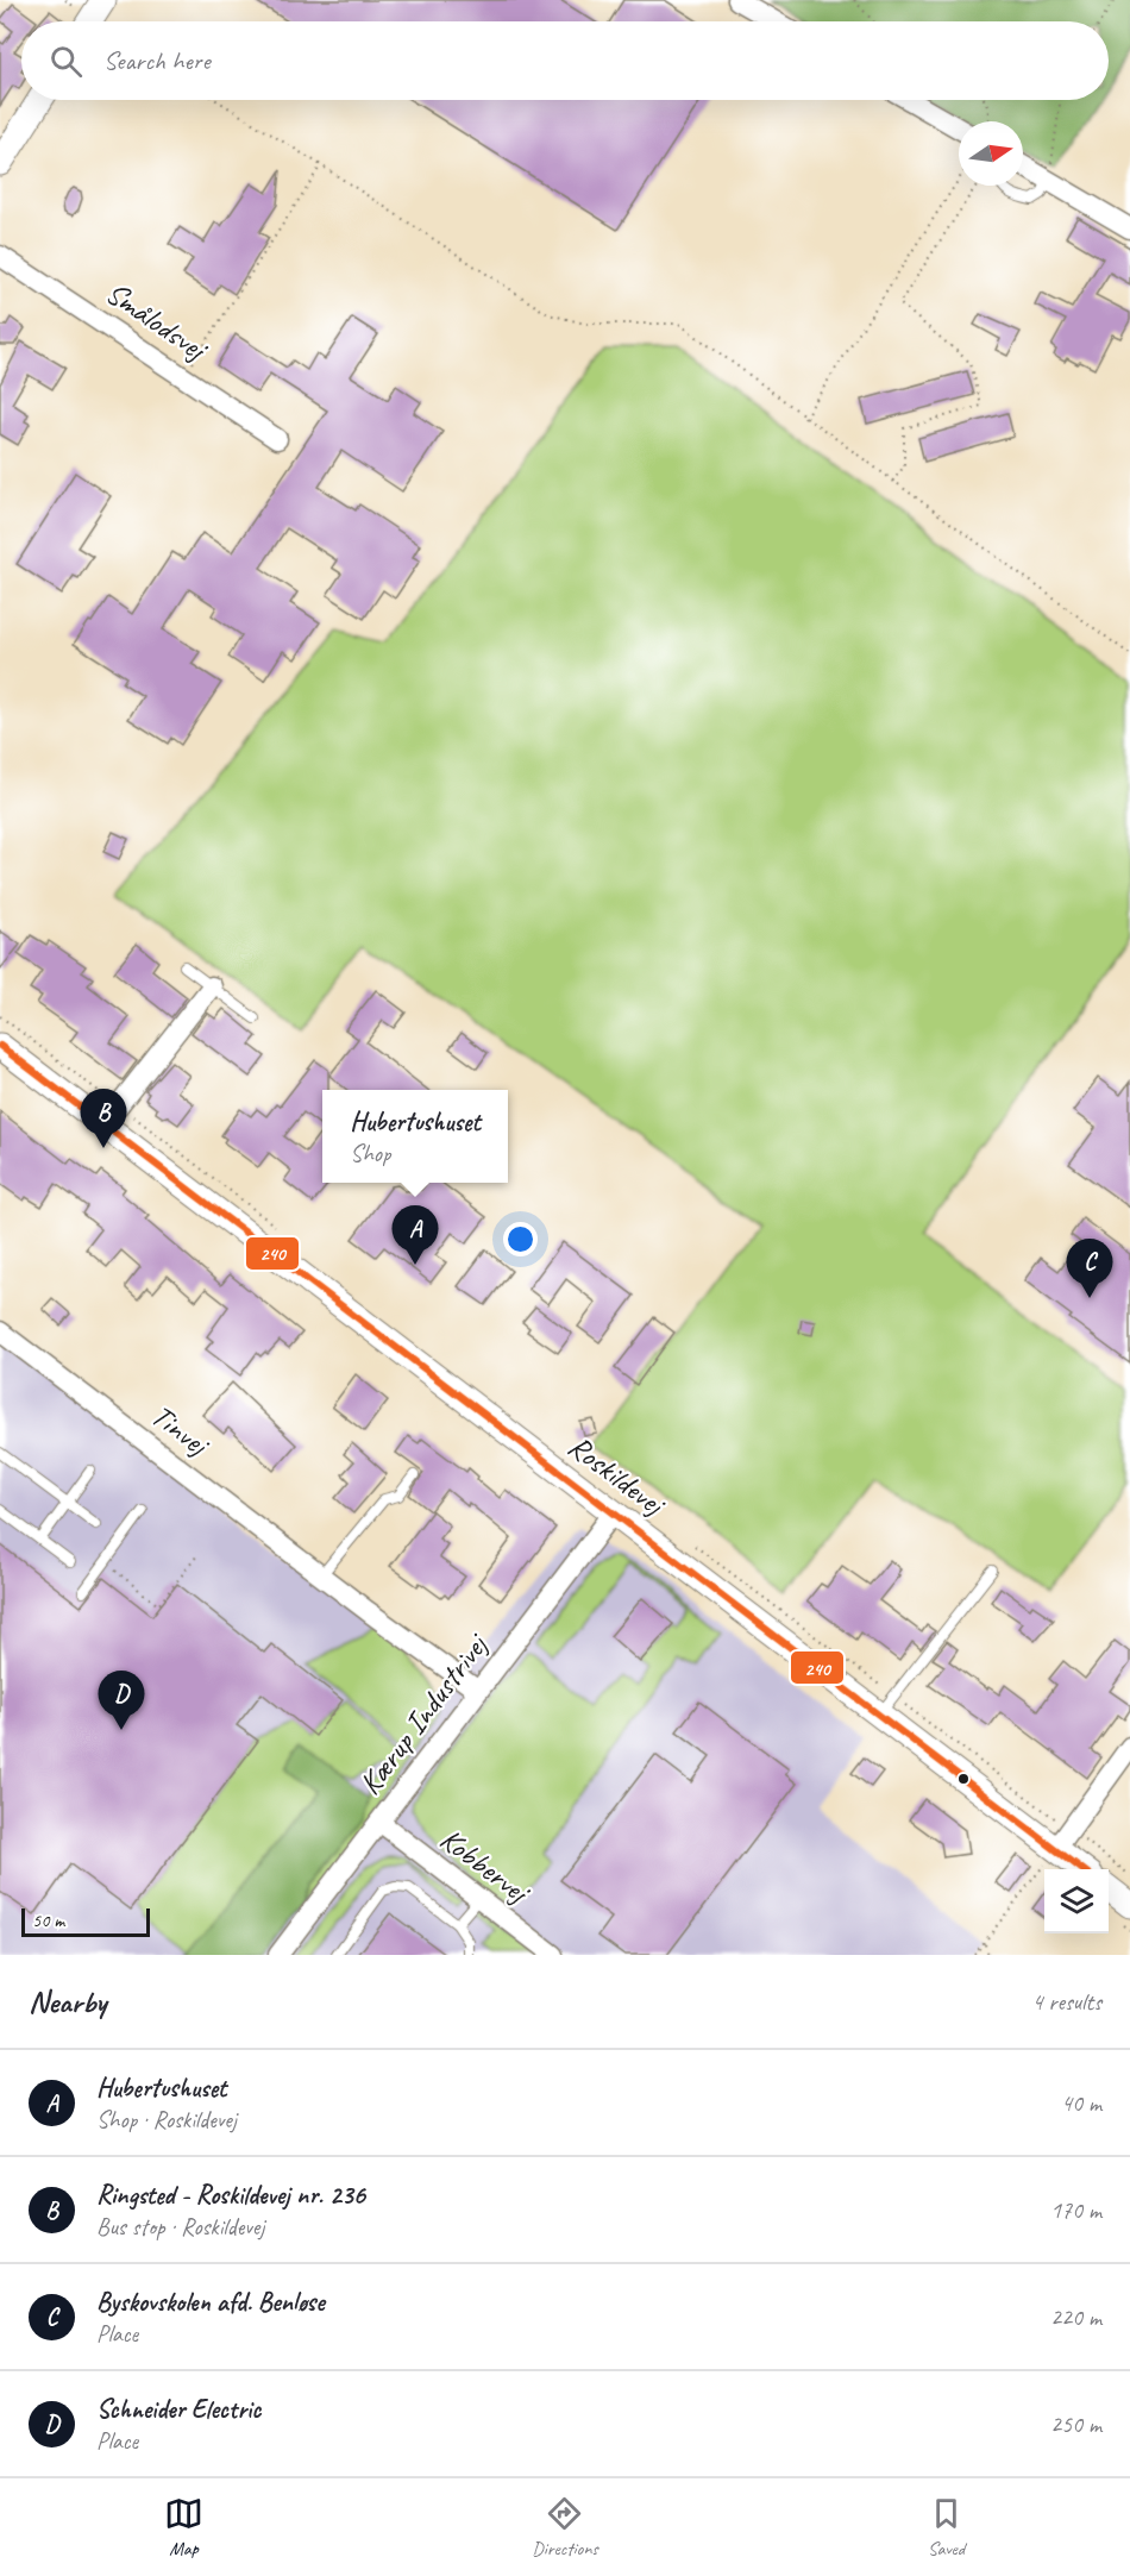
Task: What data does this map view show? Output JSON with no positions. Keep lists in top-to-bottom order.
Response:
{
  "streets": {
    "street": [
      "Smålodsvej",
      "Tinvej",
      "Roskildevej",
      "Kærup Industrivej",
      "Kobbervej"
    ]
  },
  "crossings": [
    ["Tinvej", "Kærup Industrivej"],
    ["Roskildevej", "Kærup Industrivej"],
    ["Kærup Industrivej", "Kobbervej"]
  ],
  "lines": ["transit line 240"],
  "scale_bar": "50 m",
  "north": "right",
  "page": {
    "search": "Search here",
    "pins": [
      "B",
      "A",
      "C",
      "D"
    ],
    "popup": ["Hubertushuset", "Shop"],
    "scale": "50 m",
    "heading": ["Nearby", "4 results"],
    "list": [
      {
        "mark": "A",
        "name": "Hubertushuset",
        "note": "Shop · Roskildevej",
        "value": "40 m"
      },
      {
        "mark": "B",
        "name": "Ringsted - Roskildevej nr. 236",
        "note": "Bus stop · Roskildevej",
        "value": "170 m"
      },
      {
        "mark": "C",
        "name": "Byskovskolen afd. Benløse",
        "note": "Place",
        "value": "220 m"
      },
      {
        "mark": "D",
        "name": "Schneider Electric",
        "note": "Place",
        "value": "250 m"
      }
    ],
    "nav": ["Map", "Directions", "Saved"]
  }
}
